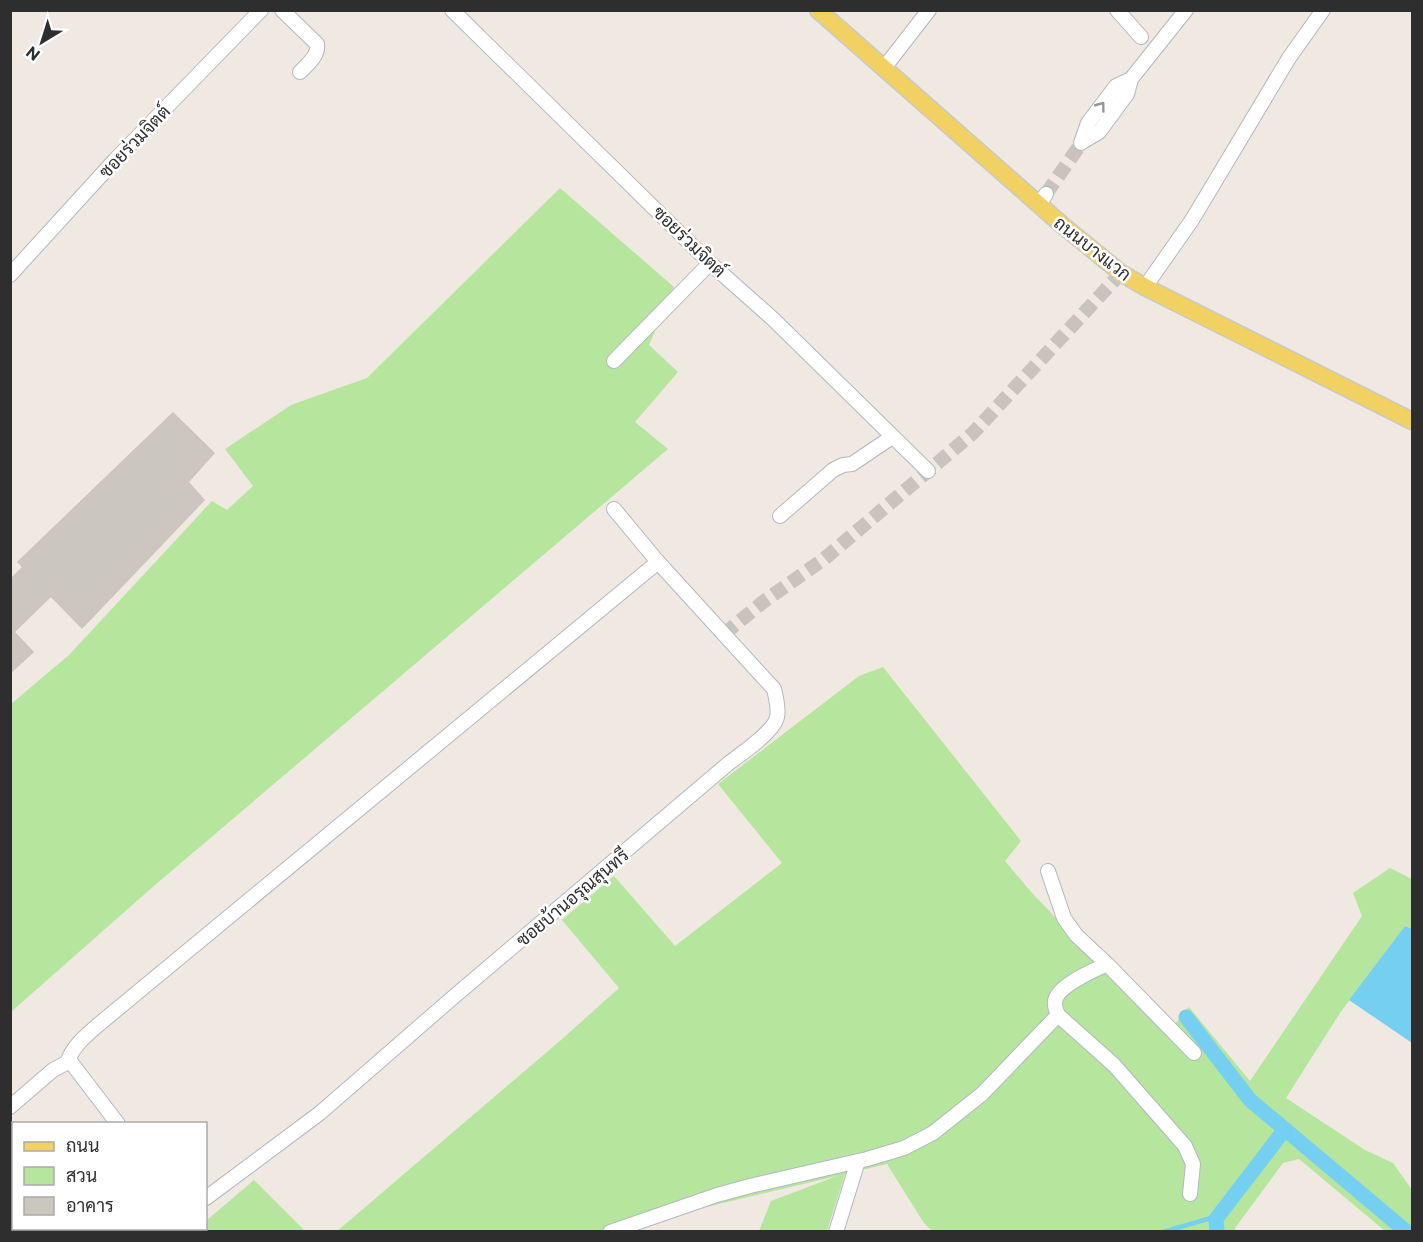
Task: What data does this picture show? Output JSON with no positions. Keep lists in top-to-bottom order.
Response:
{
  "streets": {
    "main road": ["ถนนบางแวก"],
    "street": ["ซอยร่วมจิตต์", "ซอยบ้านอรุณสุนทรี"]
  },
  "legend": ["ถนน", "สวน", "อาคาร"],
  "north": "bottom left"
}
